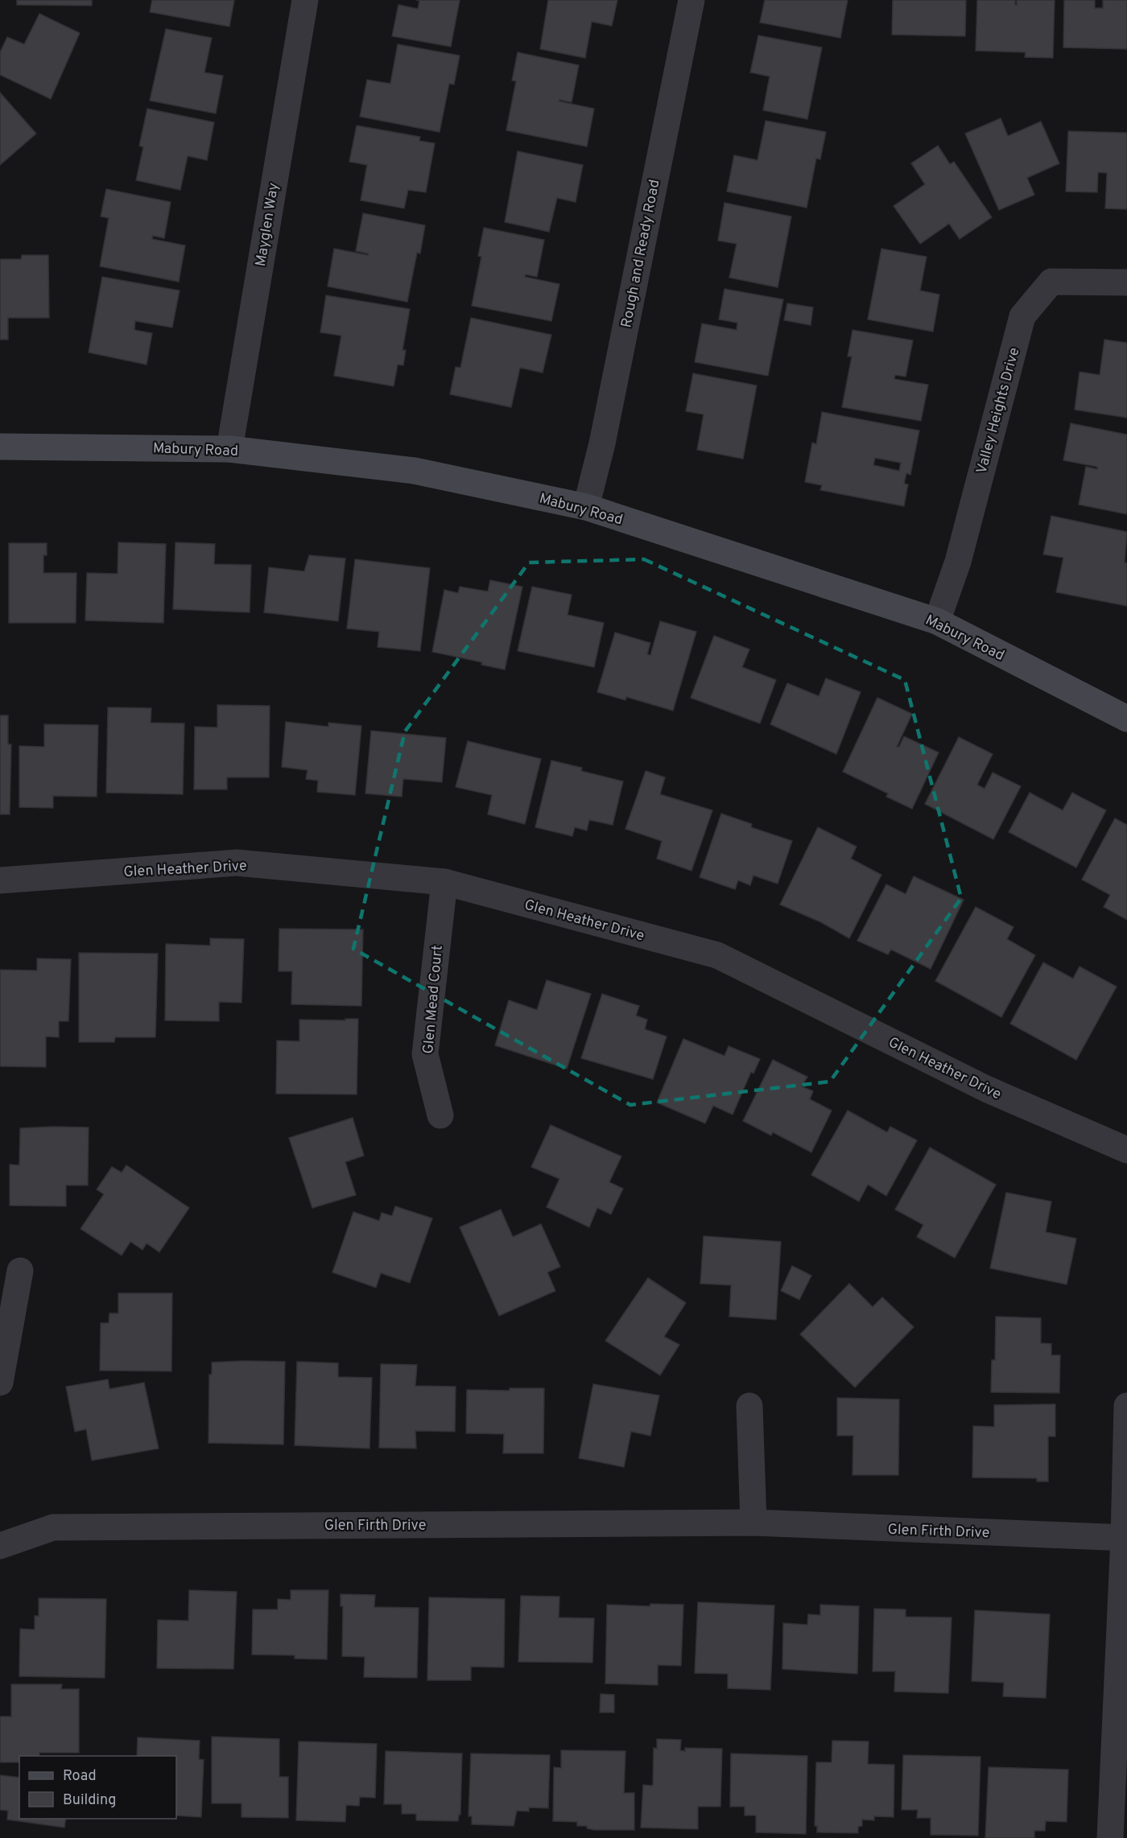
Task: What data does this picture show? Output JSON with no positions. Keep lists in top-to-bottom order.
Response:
{
  "streets": {
    "main road": ["Mabury Road"],
    "street": [
      "Mayglen Way",
      "Rough and Ready Road",
      "Valley Heights Drive",
      "Glen Heather Drive",
      "Glen Mead Court",
      "Glen Firth Drive"
    ]
  },
  "crossings": [
    ["Mayglen Way", "Mabury Road"],
    ["Rough and Ready Road", "Mabury Road"],
    ["Valley Heights Drive", "Mabury Road"],
    ["Glen Heather Drive", "Glen Mead Court"]
  ],
  "legend": ["Road", "Building"]
}
